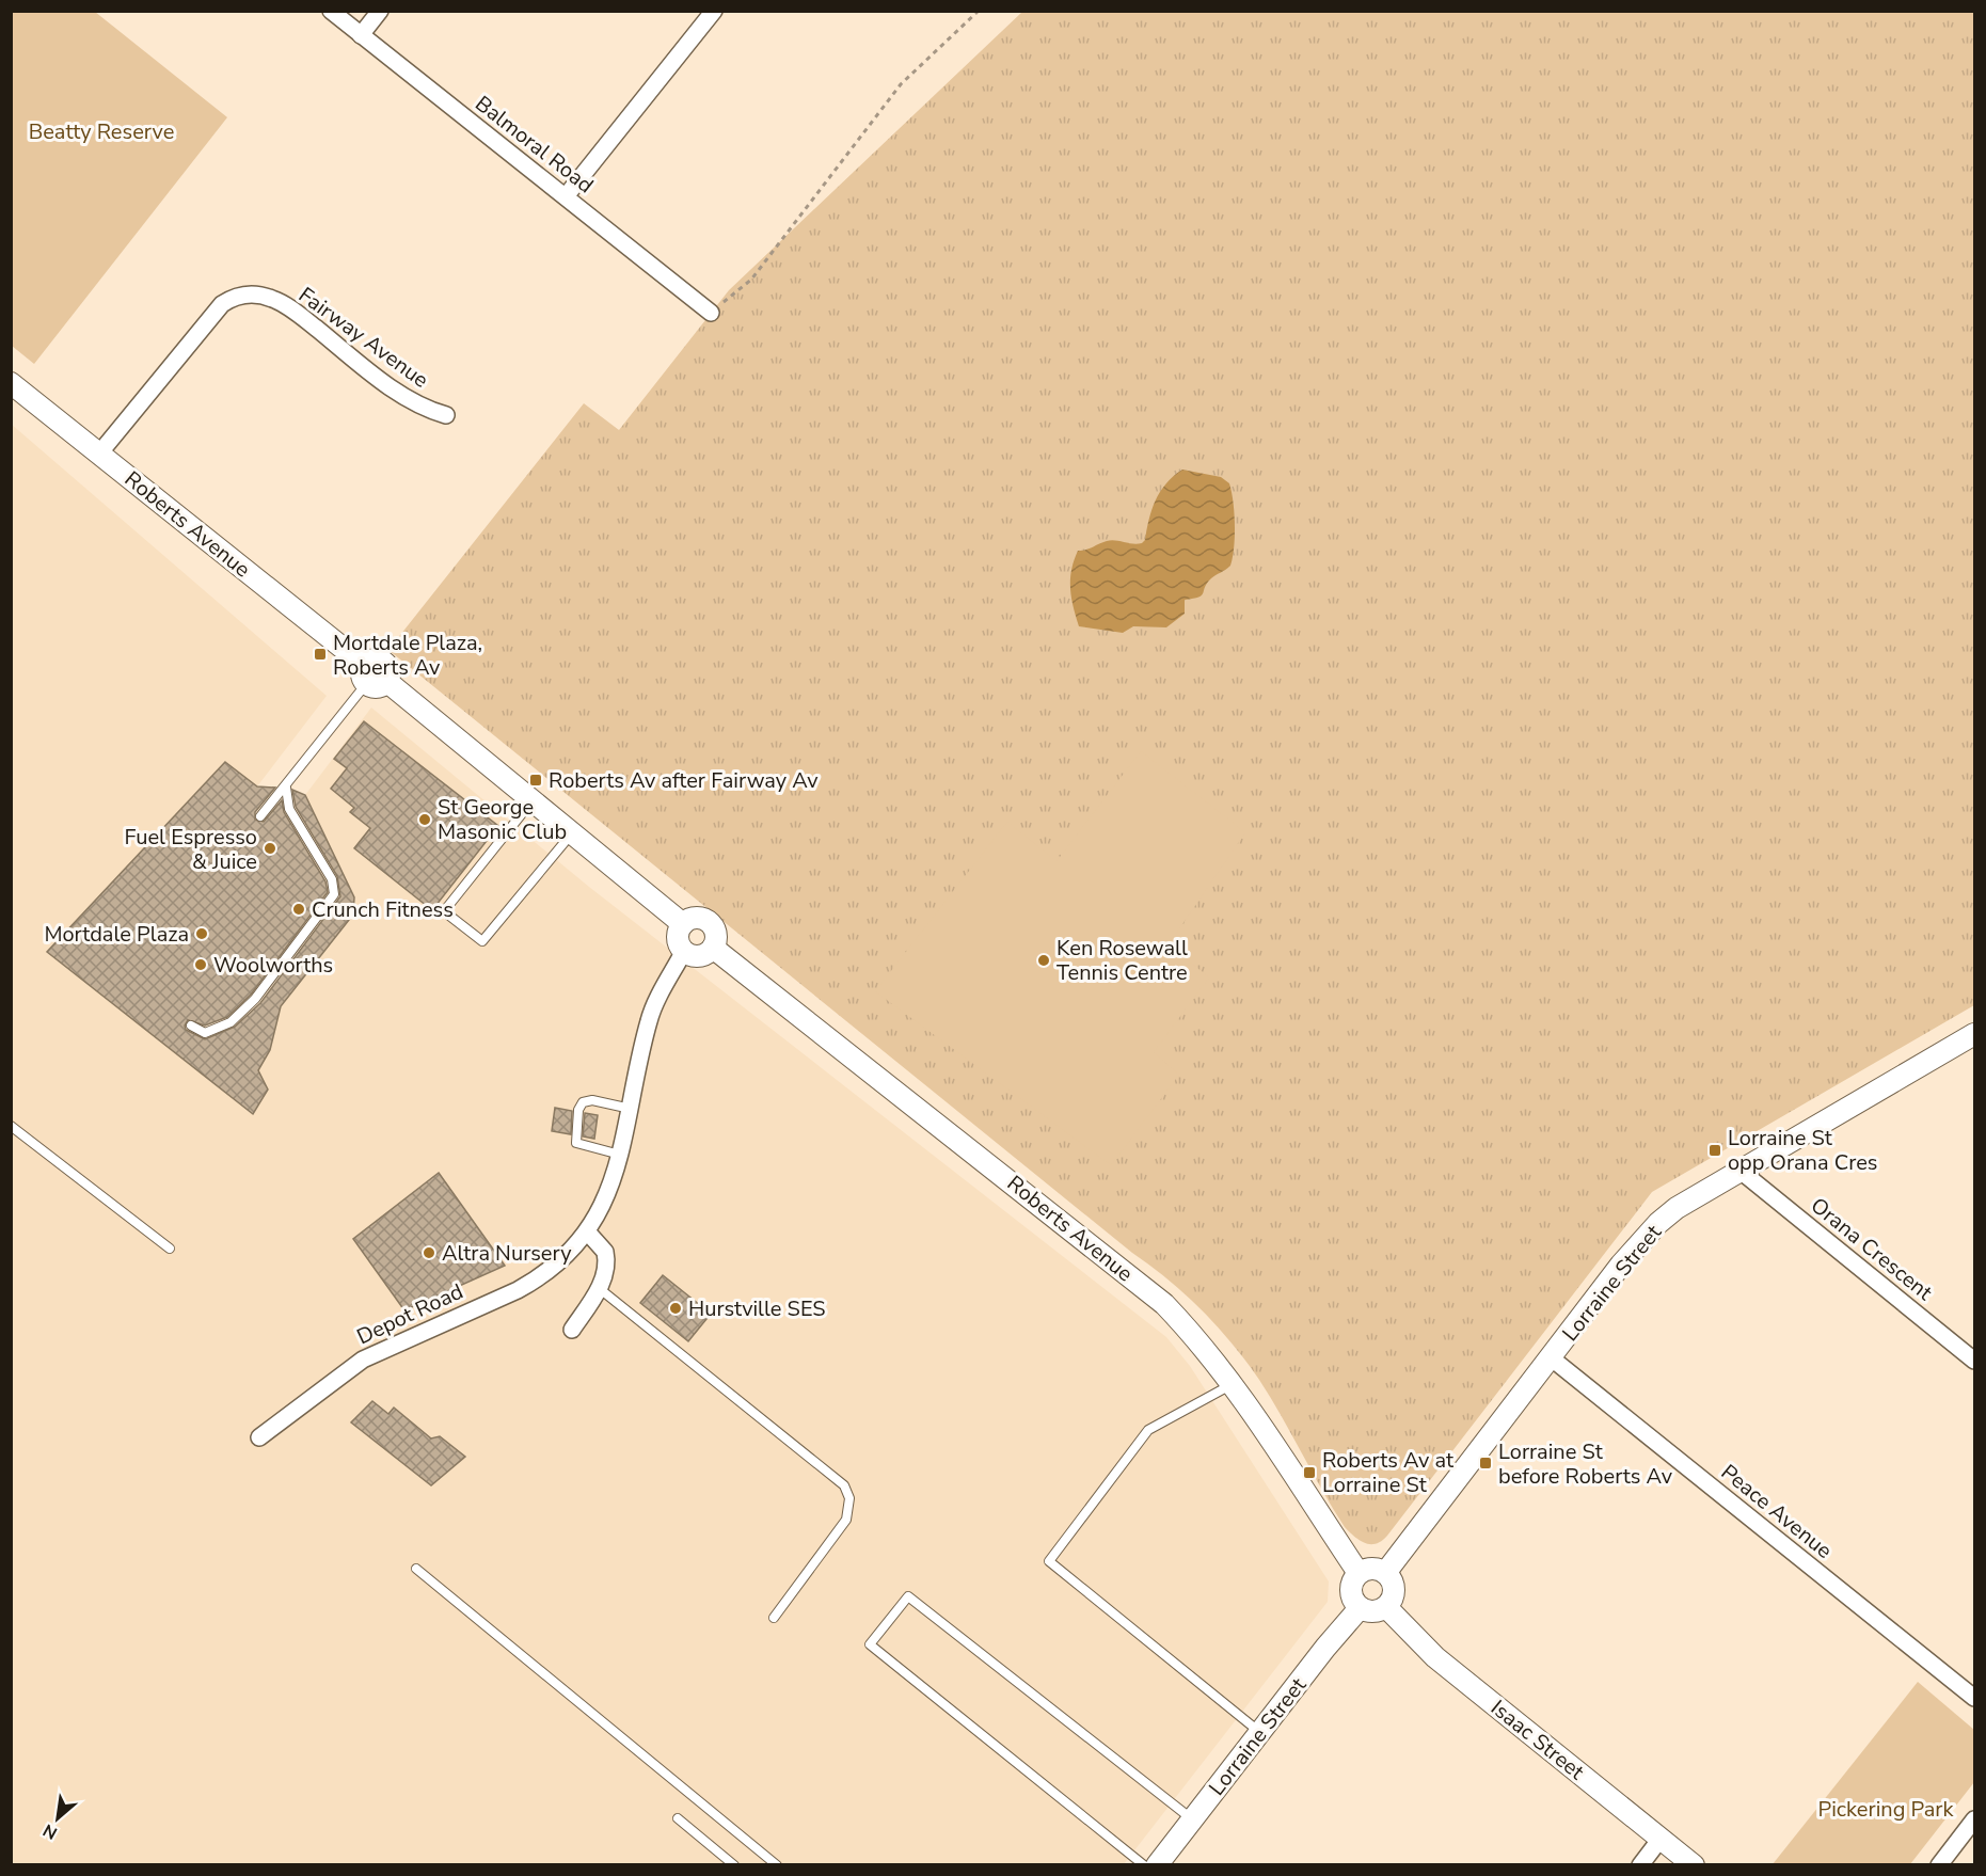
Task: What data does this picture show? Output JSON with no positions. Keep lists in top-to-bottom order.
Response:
{
  "streets": {
    "street": [
      "Balmoral Road",
      "Fairway Avenue",
      "Roberts Avenue",
      "Orana Crescent",
      "Lorraine Street",
      "Depot Road",
      "Peace Avenue",
      "Isaac Street"
    ]
  },
  "crossings": [
    ["Fairway Avenue", "Roberts Avenue"],
    ["Roberts Avenue", "Lorraine Street"],
    ["Roberts Avenue", "Depot Road"],
    ["Roberts Avenue", "Isaac Street"],
    ["Orana Crescent", "Lorraine Street"],
    ["Lorraine Street", "Peace Avenue"],
    ["Lorraine Street", "Isaac Street"]
  ],
  "parks": ["Beatty Reserve", "Pickering Park"],
  "places": {
    "transit": [
      "Mortdale Plaza, Roberts Av",
      "Roberts Av after Fairway Av",
      "Lorraine St opp Orana Cres",
      "Lorraine St before Roberts Av",
      "Roberts Av at Lorraine St"
    ],
    "other": [
      "St George Masonic Club",
      "Fuel Espresso & Juice",
      "Crunch Fitness",
      "Mortdale Plaza",
      "Ken Rosewall Tennis Centre",
      "Woolworths",
      "Altra Nursery",
      "Hurstville SES"
    ]
  },
  "north": "bottom left"
}
